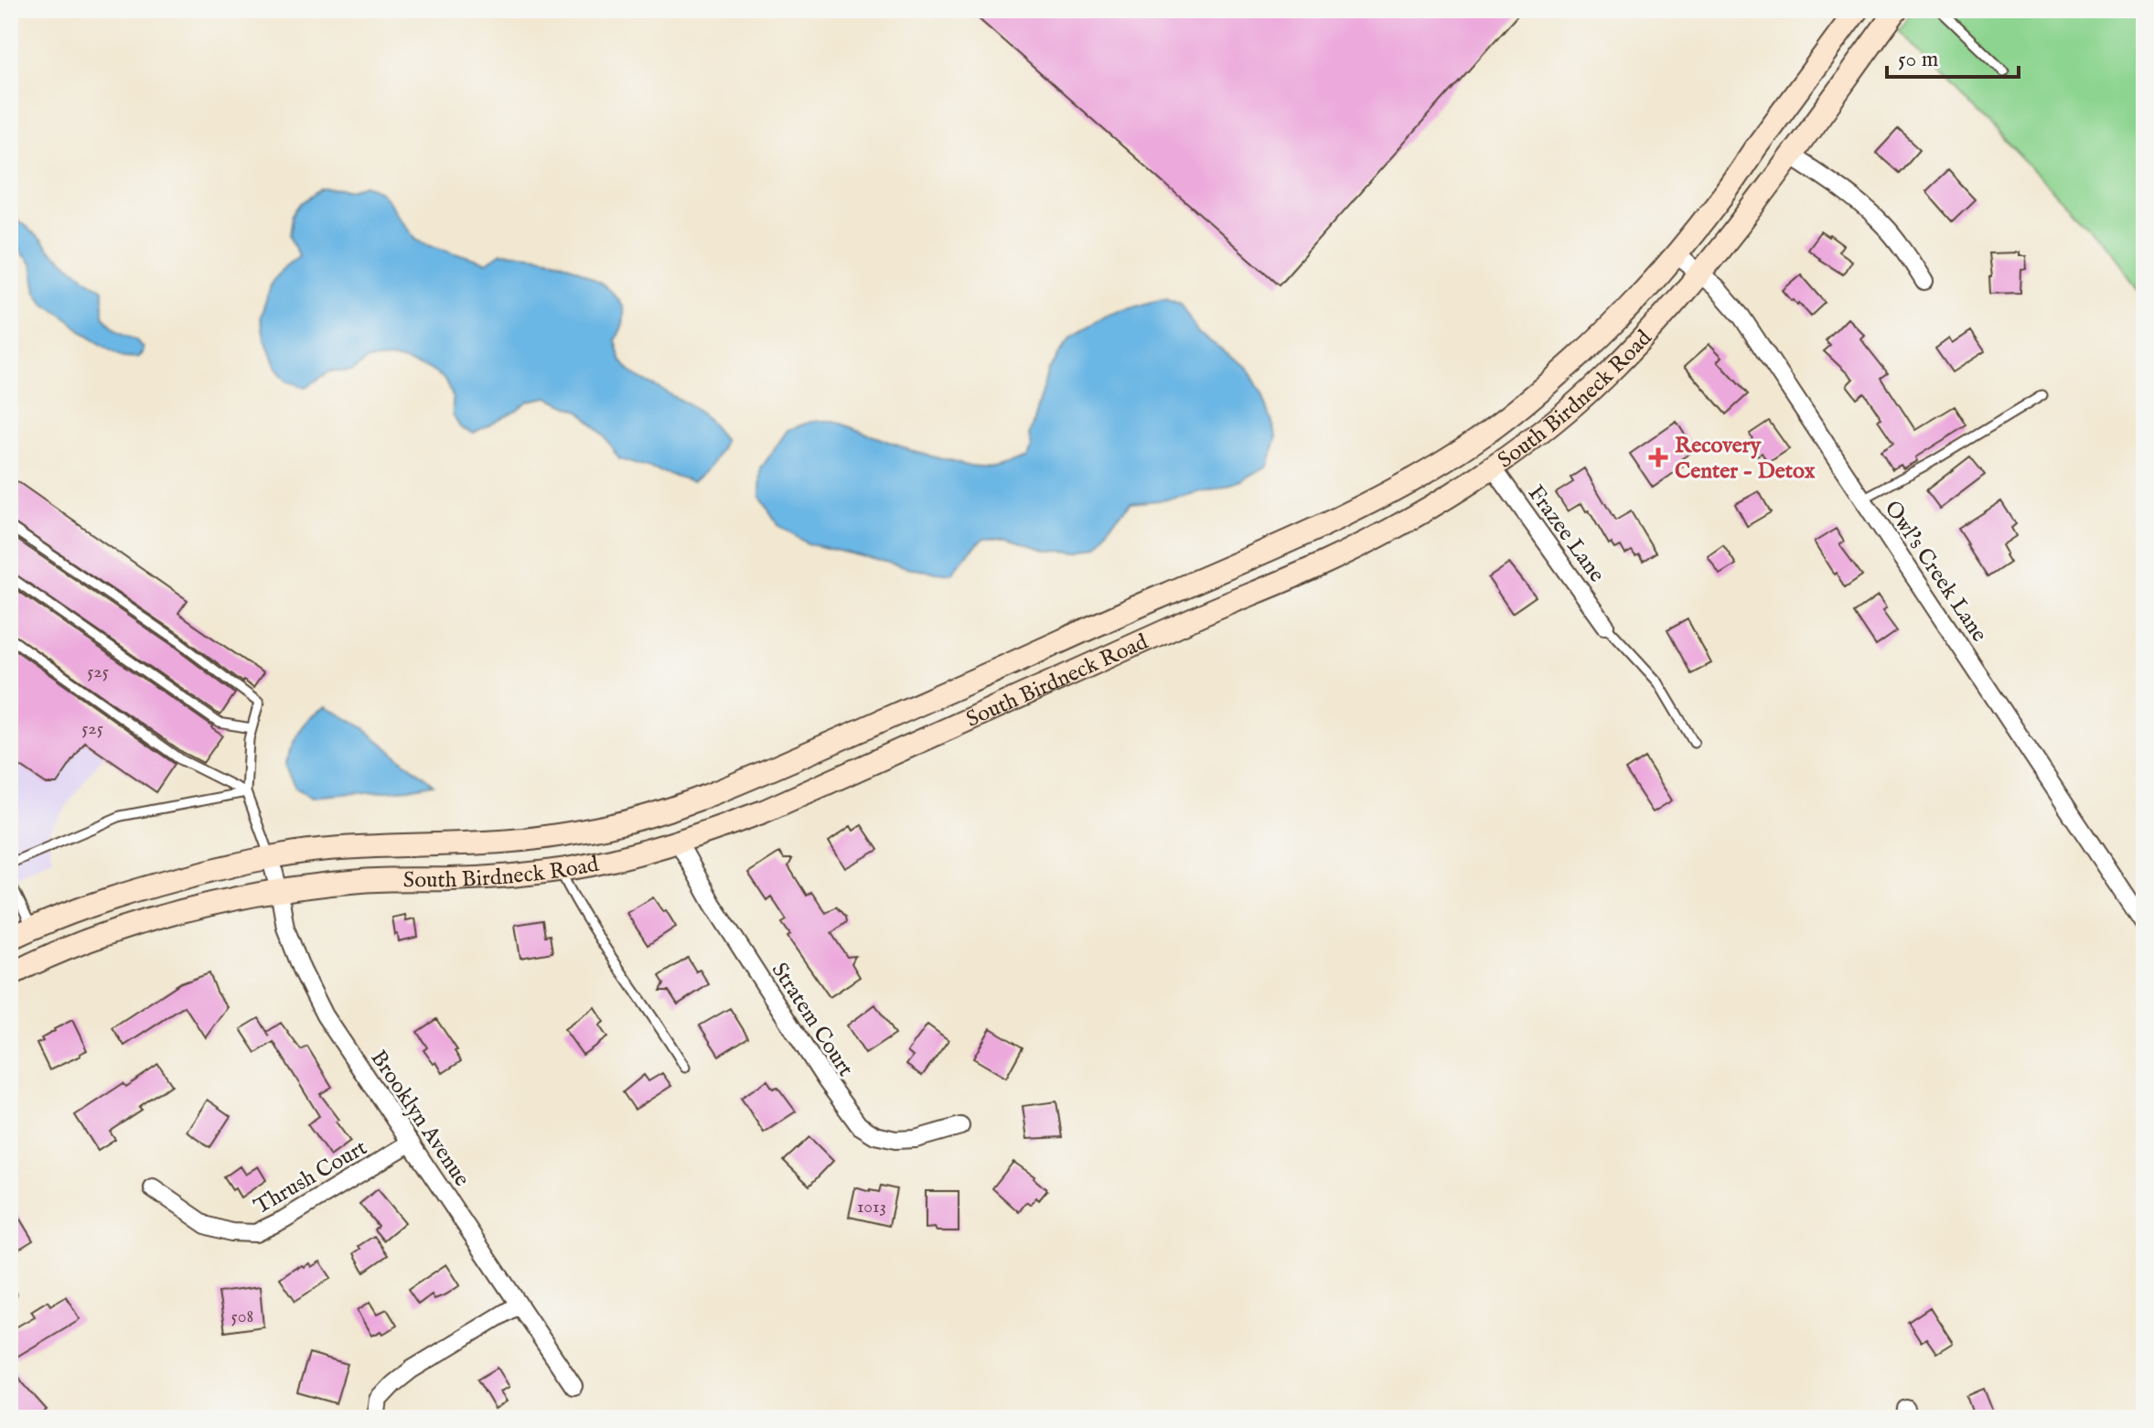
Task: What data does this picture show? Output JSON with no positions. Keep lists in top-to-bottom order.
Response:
{
  "streets": {
    "main road": ["South Birdneck Road"],
    "street": [
      "Frazee Lane",
      "Owl's Creek Lane",
      "Stratem Court",
      "Brooklyn Avenue",
      "Thrush Court"
    ]
  },
  "crossings": [
    ["South Birdneck Road", "Frazee Lane"],
    ["South Birdneck Road", "Owl's Creek Lane"],
    ["South Birdneck Road", "Stratem Court"],
    ["South Birdneck Road", "Brooklyn Avenue"],
    ["Brooklyn Avenue", "Thrush Court"]
  ],
  "places": {
    "health": ["Recovery Center - Detox"]
  },
  "house_numbers": [
    "525",
    "525",
    "1013",
    "508"
  ],
  "scale_bar": "50 m"
}
